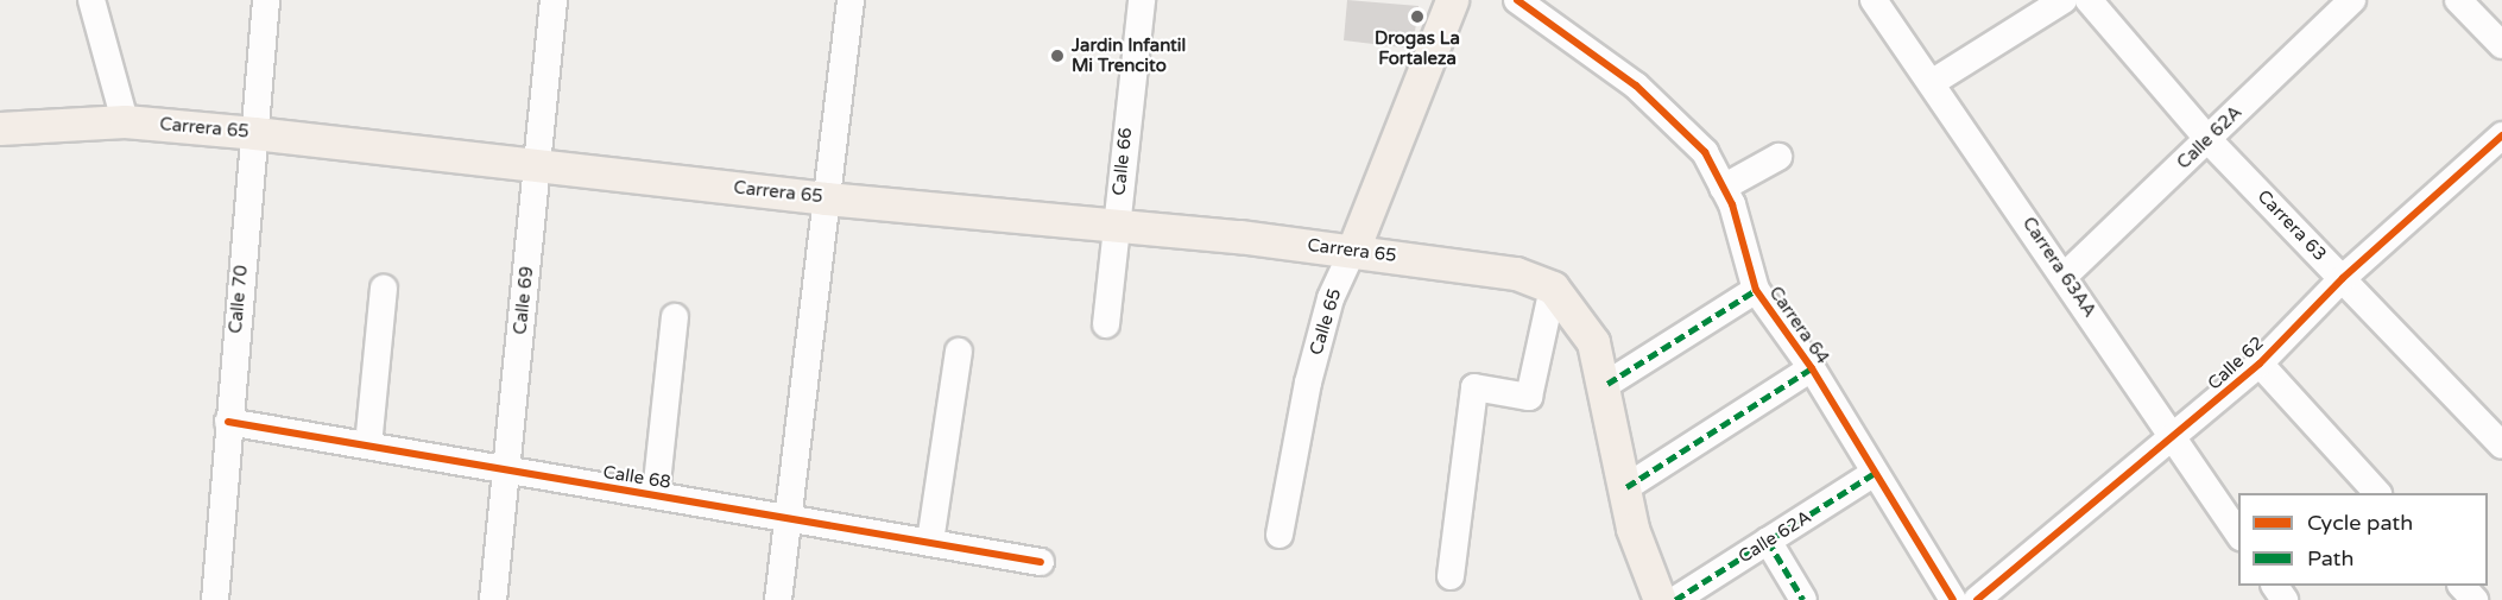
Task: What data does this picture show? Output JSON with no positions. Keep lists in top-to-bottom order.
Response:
{
  "streets": {
    "main road": ["Carrera 65", "Calle 65"],
    "street": [
      "Calle 62A",
      "Calle 66",
      "Carrera 63",
      "Carrera 63AA",
      "Calle 70",
      "Calle 69",
      "Carrera 64",
      "Calle 62",
      "Calle 68"
    ]
  },
  "crossings": [
    ["Carrera 65", "Calle 66"],
    ["Carrera 65", "Calle 70"],
    ["Carrera 65", "Calle 69"],
    ["Carrera 65", "Calle 65"],
    ["Calle 62A", "Carrera 63"],
    ["Calle 62A", "Carrera 63AA"],
    ["Calle 62A", "Carrera 64"],
    ["Carrera 63", "Calle 62"],
    ["Carrera 63AA", "Calle 62"],
    ["Calle 70", "Calle 68"],
    ["Calle 69", "Calle 68"]
  ],
  "places": ["Drogas La Fortaleza", "Jardin Infantil Mi Trencito"],
  "legend": ["Cycle path", "Path"]
}
